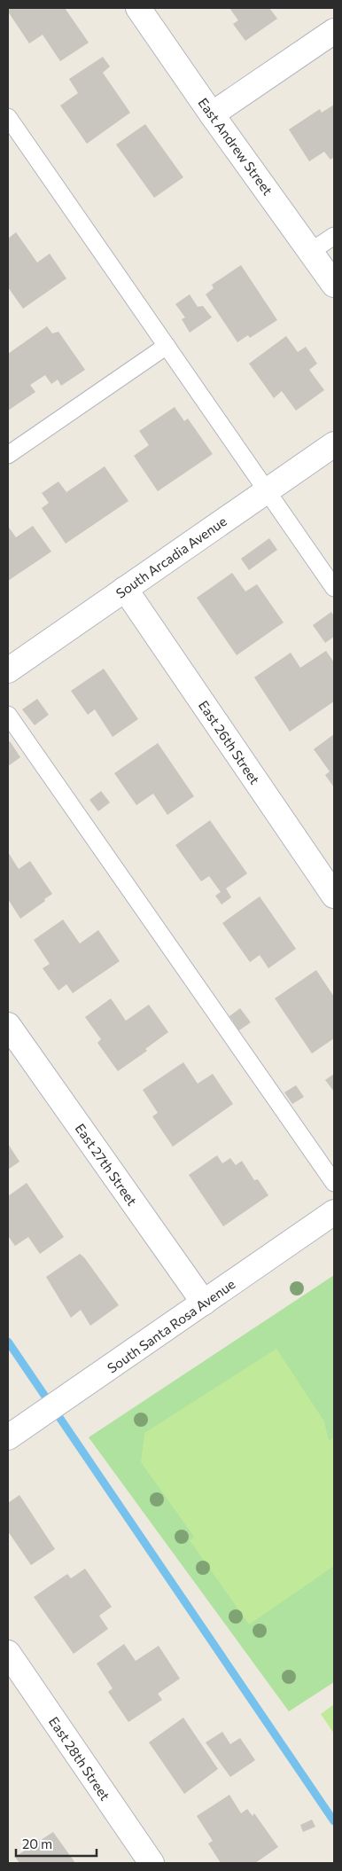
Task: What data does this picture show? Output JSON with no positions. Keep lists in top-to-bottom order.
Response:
{
  "streets": {
    "street": [
      "East Andrew Street",
      "South Arcadia Avenue",
      "East 26th Street",
      "East 27th Street",
      "South Santa Rosa Avenue",
      "East 28th Street"
    ]
  },
  "crossings": [
    ["South Arcadia Avenue", "East 26th Street"],
    ["East 27th Street", "South Santa Rosa Avenue"]
  ],
  "scale_bar": "20 m"
}
